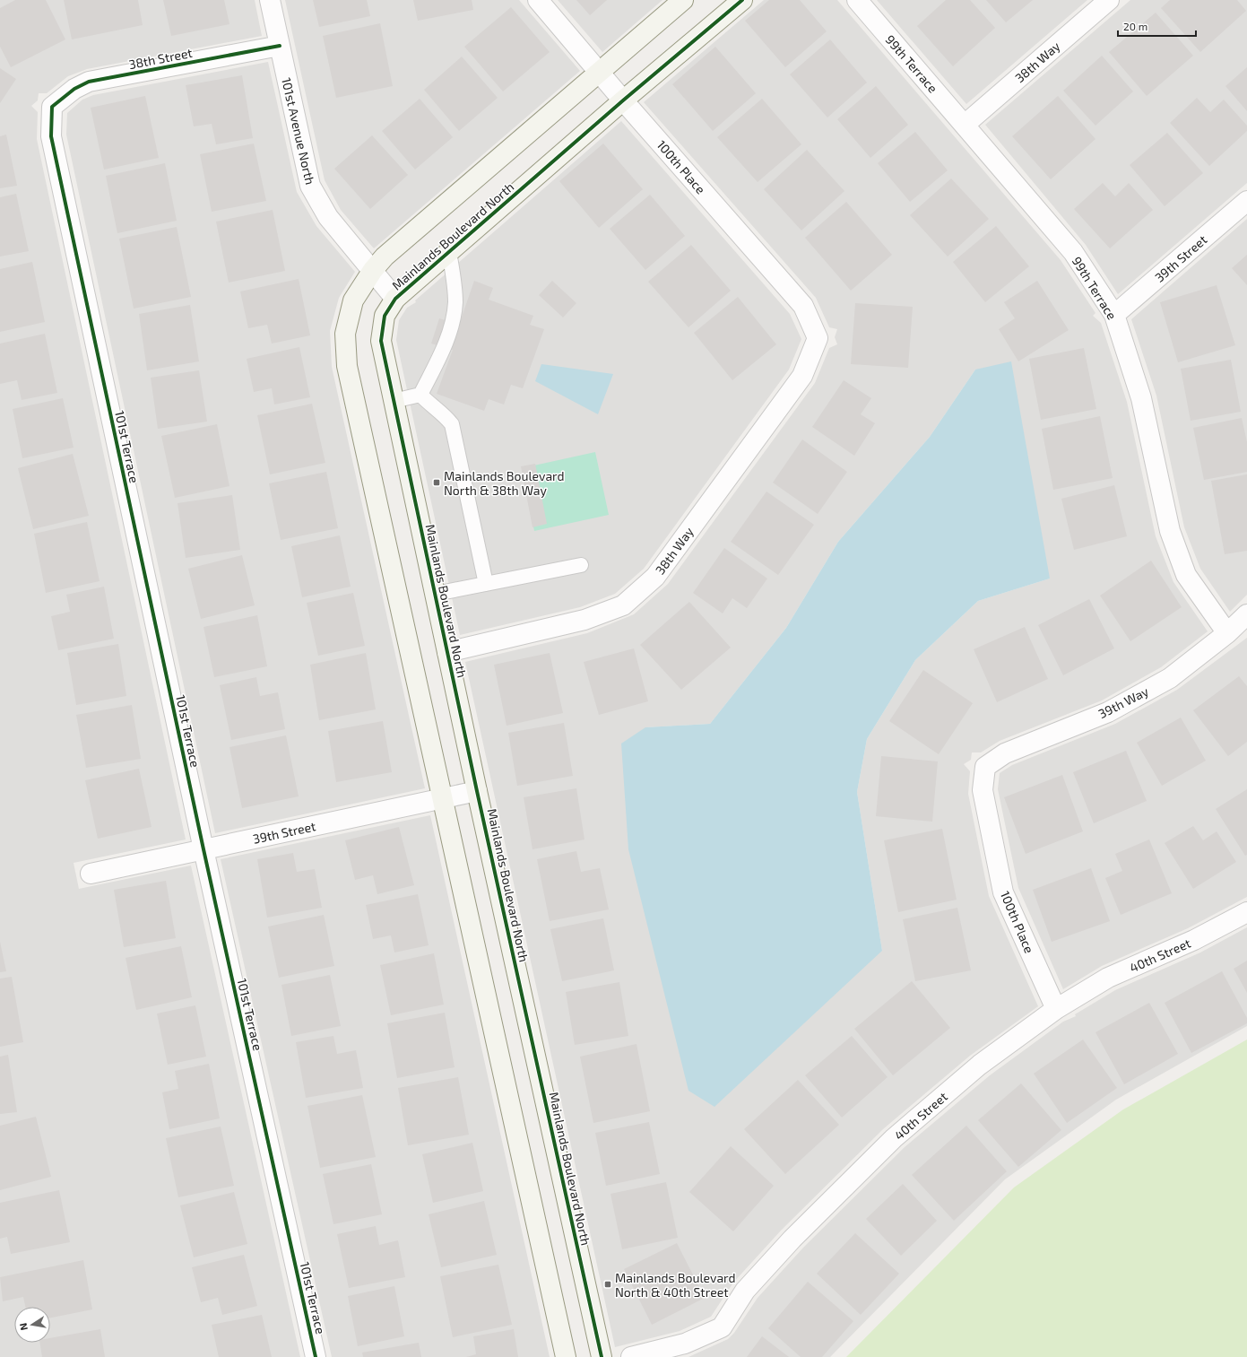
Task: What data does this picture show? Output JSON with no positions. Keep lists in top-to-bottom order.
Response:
{
  "streets": {
    "street": [
      "38th Street",
      "38th Way",
      "99th Terrace",
      "101st Avenue North",
      "100th Place",
      "Mainlands Boulevard North",
      "39th Street",
      "101st Terrace",
      "39th Way",
      "40th Street"
    ]
  },
  "crossings": [
    ["38th Street", "101st Avenue North"],
    ["38th Street", "101st Terrace"],
    ["38th Way", "99th Terrace"],
    ["38th Way", "100th Place"],
    ["38th Way", "Mainlands Boulevard North"],
    ["99th Terrace", "39th Street"],
    ["99th Terrace", "39th Way"],
    ["101st Avenue North", "Mainlands Boulevard North"],
    ["100th Place", "Mainlands Boulevard North"],
    ["100th Place", "39th Way"],
    ["100th Place", "40th Street"],
    ["Mainlands Boulevard North", "39th Street"],
    ["39th Street", "101st Terrace"]
  ],
  "places": {
    "transit": ["Mainlands Boulevard North & 38th Way", "Mainlands Boulevard North & 40th Street"]
  },
  "scale_bar": "20 m",
  "north": "left"
}
